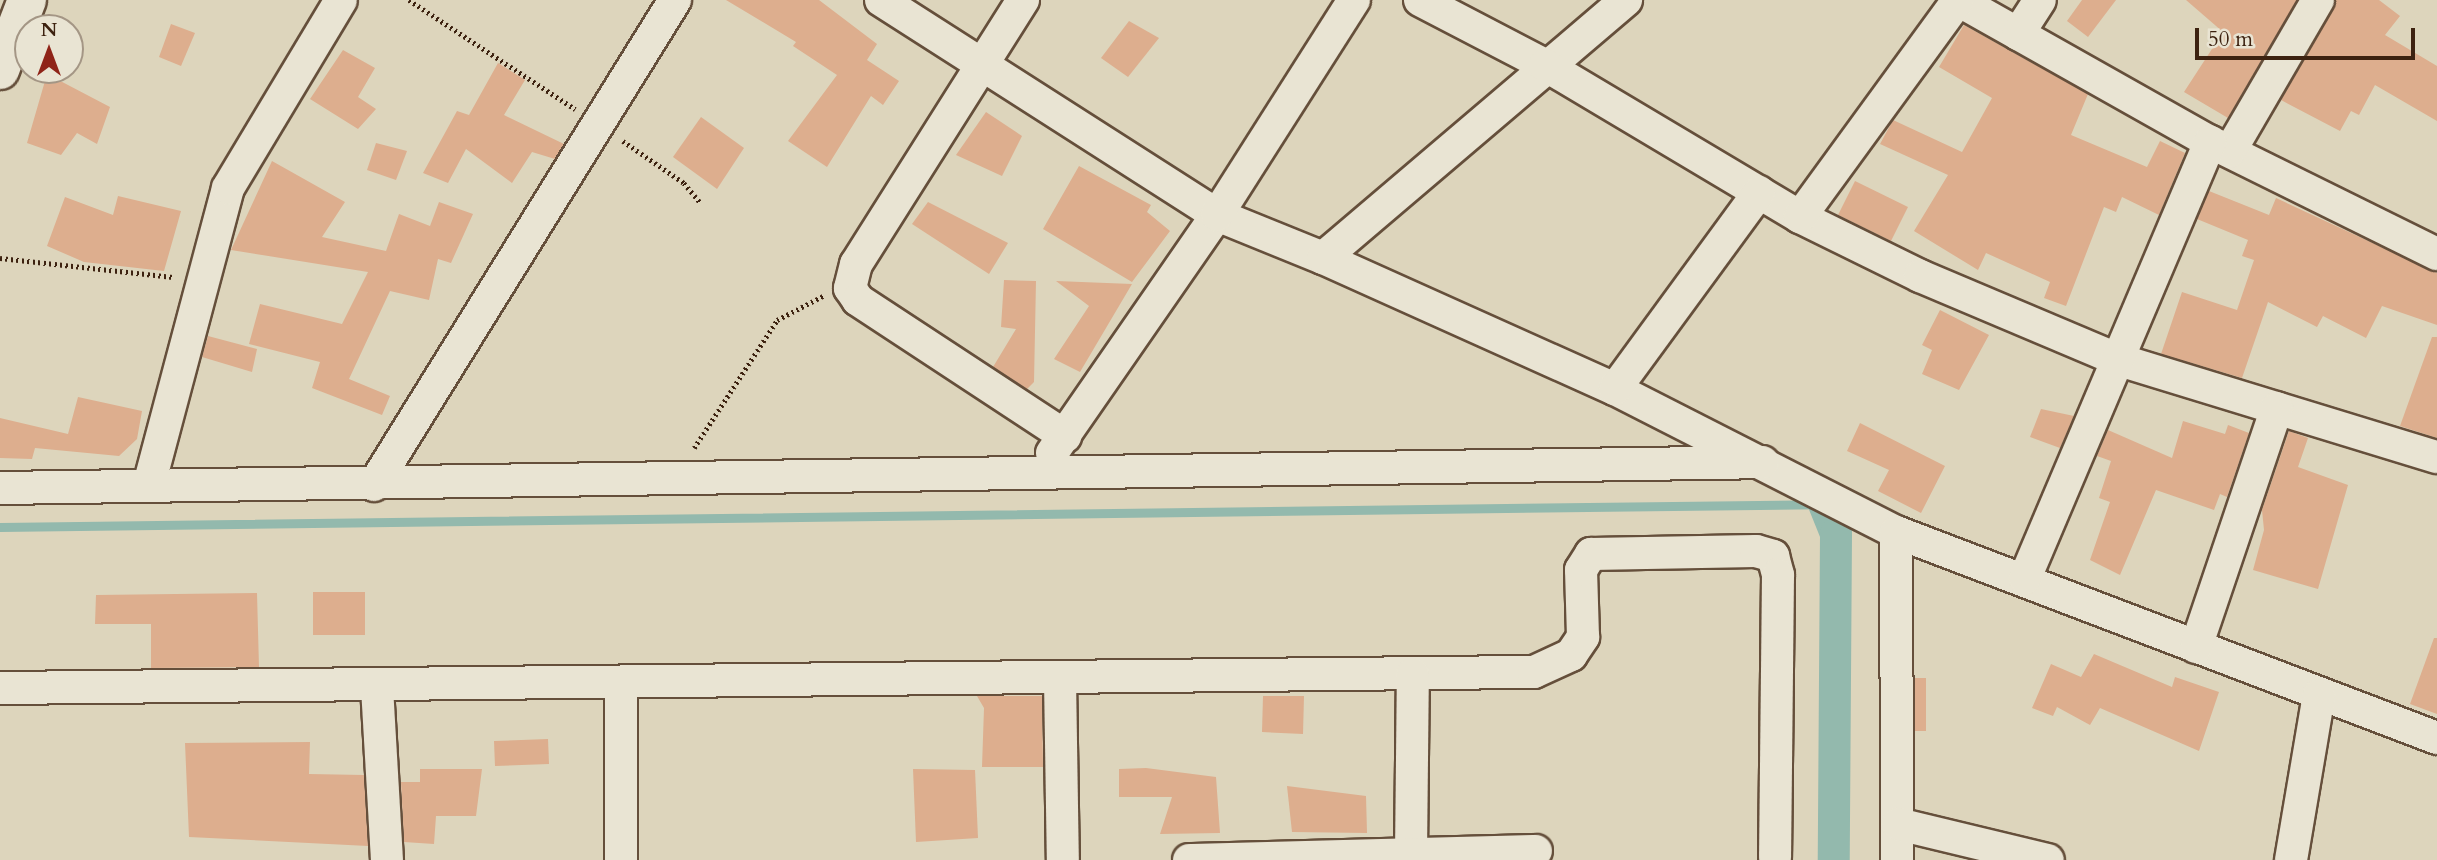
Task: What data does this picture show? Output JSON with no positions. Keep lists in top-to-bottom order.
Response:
{
  "scale_bar": "50 m",
  "north": "top"
}
